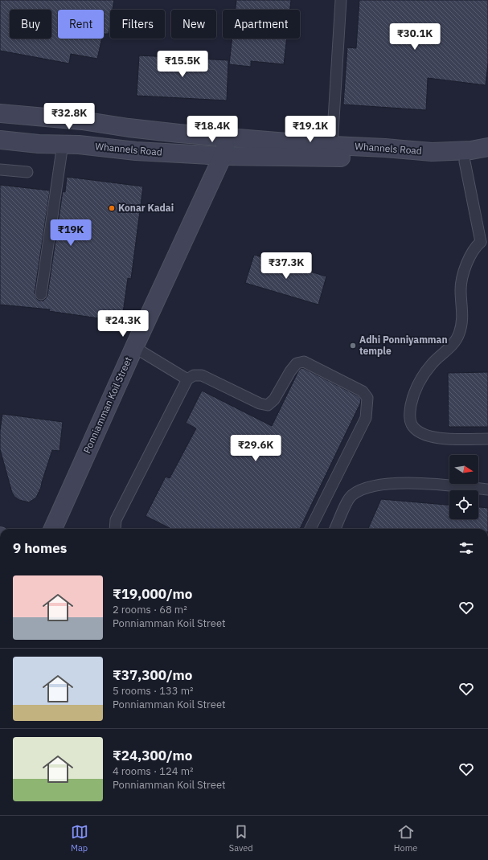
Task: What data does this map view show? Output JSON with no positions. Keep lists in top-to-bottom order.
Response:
{
  "streets": {
    "main road": ["Whannels Road", "Ponniamman Koil Street"]
  },
  "crossings": [
    ["Whannels Road", "Ponniamman Koil Street"]
  ],
  "places": ["Konar Kadai", "Adhi Ponniyamman temple"],
  "north": "right",
  "page": {
    "chip": [
      "Buy",
      "Rent",
      "Filters",
      "New",
      "Apartment"
    ],
    "price": [
      "₹30.1K",
      "₹15.5K",
      "₹32.8K",
      "₹18.4K",
      "₹19.1K",
      "₹19K",
      "₹37.3K",
      "₹24.3K",
      "₹29.6K"
    ],
    "heading": "9 homes",
    "list": [
      {
        "name": "₹19,000/mo",
        "note": "2 rooms · 68 m² · Ponniamman Koil Street"
      },
      {
        "name": "₹37,300/mo",
        "note": "5 rooms · 133 m² · Ponniamman Koil Street"
      },
      {
        "name": "₹24,300/mo",
        "note": "4 rooms · 124 m² · Ponniamman Koil Street"
      }
    ],
    "tabs": ["Map", "Saved", "Home"]
  }
}
